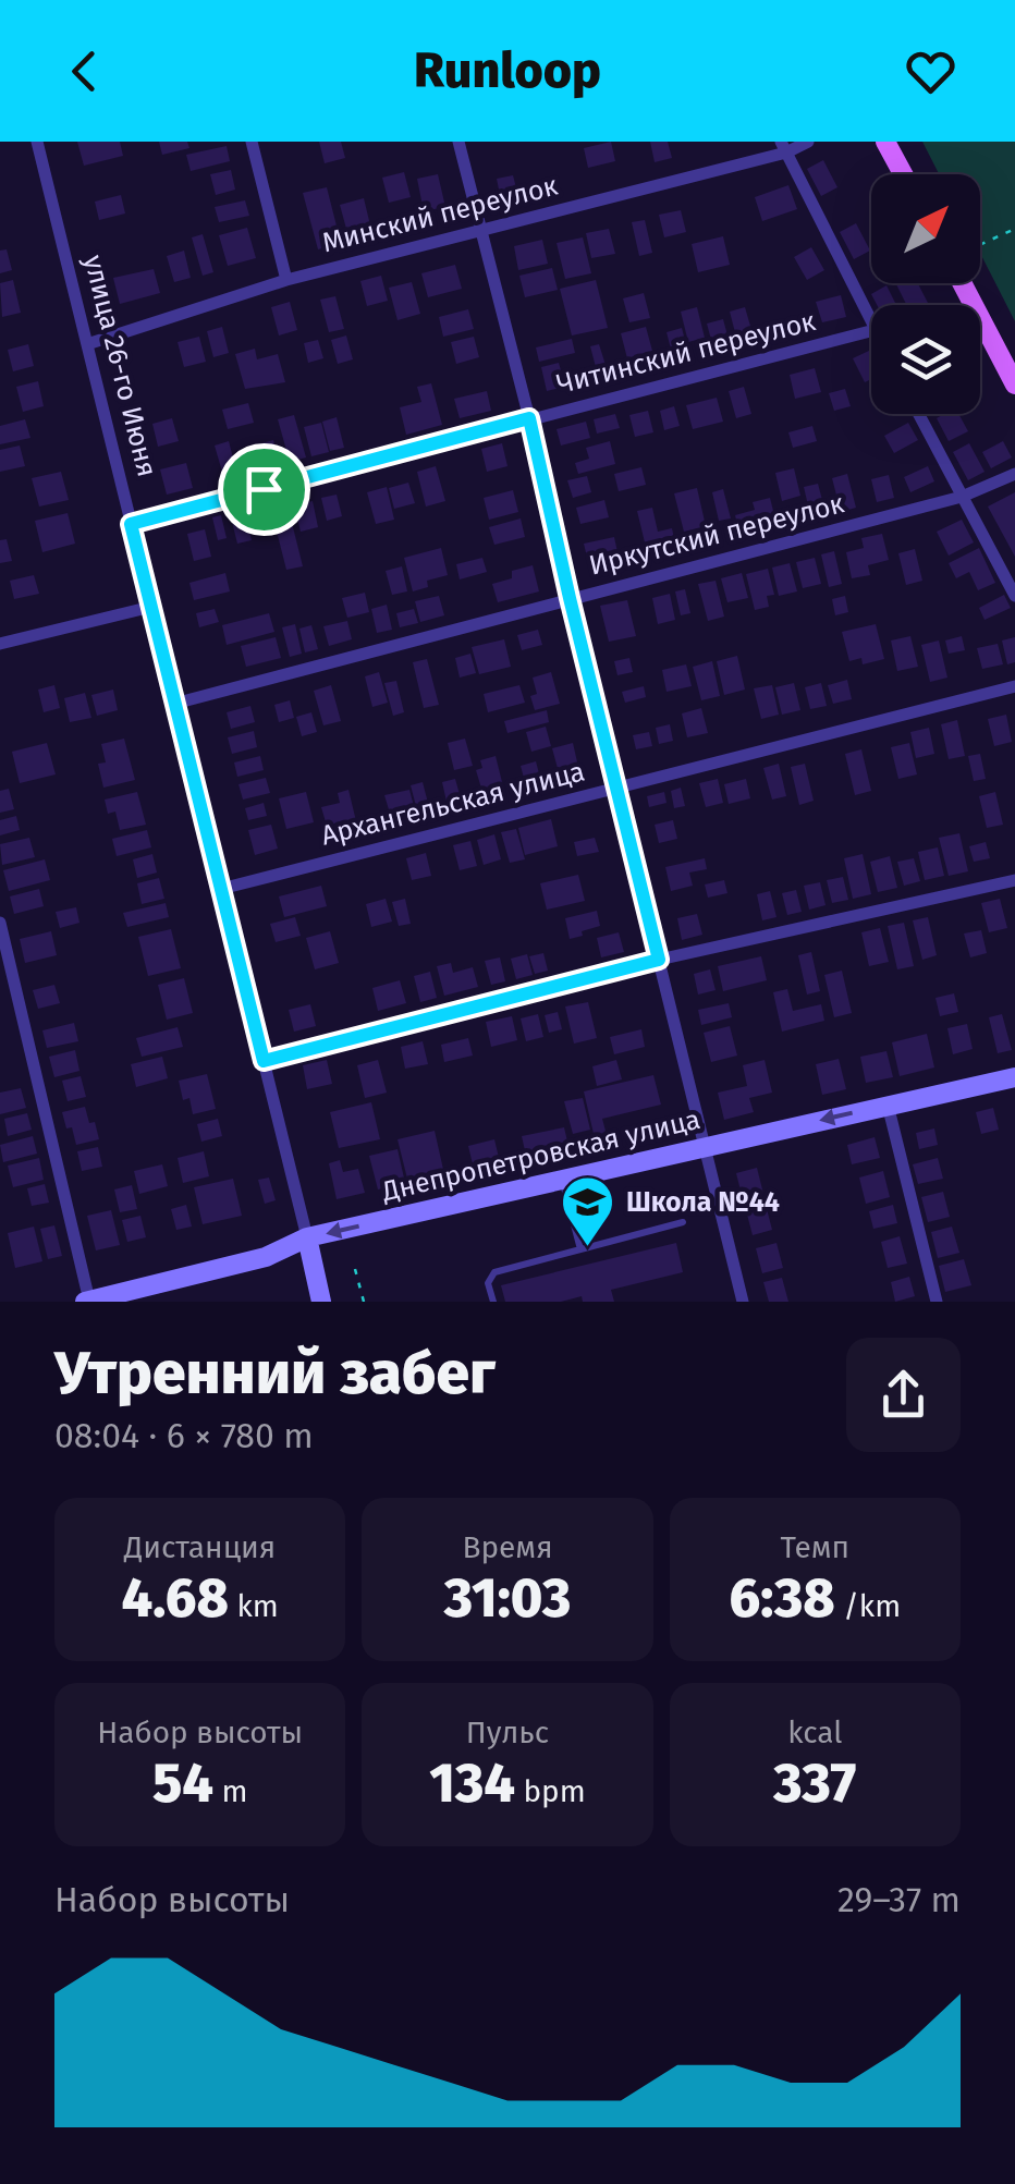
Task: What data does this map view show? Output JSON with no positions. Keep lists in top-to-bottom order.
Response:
{
  "streets": {
    "street": [
      "Минский переулок",
      "Читинский переулок",
      "улица 26-го Июня",
      "Иркутский переулок",
      "Архангельская улица",
      "Днепропетровская улица"
    ]
  },
  "crossings": [
    ["Минский переулок", "улица 26-го Июня"],
    ["Читинский переулок", "улица 26-го Июня"],
    ["улица 26-го Июня", "Иркутский переулок"],
    ["улица 26-го Июня", "Архангельская улица"],
    ["улица 26-го Июня", "Днепропетровская улица"]
  ],
  "one_way": ["Днепропетровская улица"],
  "places": {
    "school or university": ["Школа №44"]
  },
  "north": "top right",
  "page": {
    "header": "Runloop",
    "heading": ["Утренний забег", "08:04 · 6 × 780 m"],
    "stats": [
      ["Дистанция", "4.68 km"],
      ["Время", "31:03"],
      ["Темп", "6:38 /km"],
      ["Набор высоты", "54 m"],
      ["Пульс", "134 bpm"],
      ["kcal", "337"]
    ],
    "chart": ["Набор высоты", "29–37 m"]
  }
}
